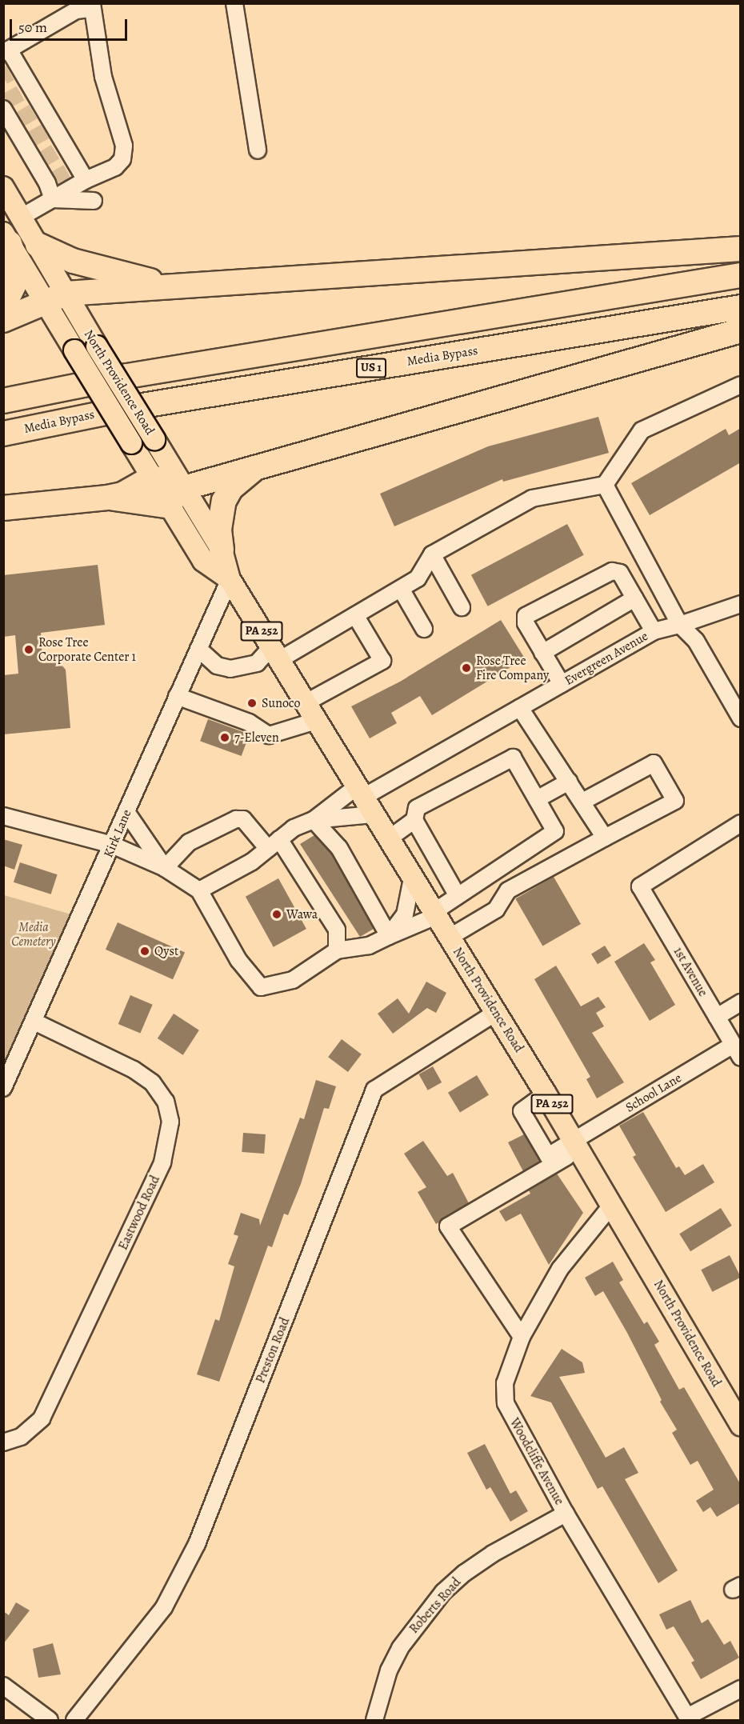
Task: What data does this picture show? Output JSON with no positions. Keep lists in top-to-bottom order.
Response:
{
  "streets": {
    "highway": ["Media Bypass", "US 1"],
    "main road": ["North Providence Road", "PA 252"],
    "street": [
      "Evergreen Avenue",
      "Kirk Lane",
      "1st Avenue",
      "School Lane",
      "Eastwood Road",
      "Preston Road",
      "Woodcliffe Avenue",
      "Roberts Road"
    ]
  },
  "crossings": [
    ["North Providence Road", "Evergreen Avenue"],
    ["North Providence Road", "Kirk Lane"],
    ["North Providence Road", "School Lane"],
    ["North Providence Road", "Preston Road"],
    ["North Providence Road", "Woodcliffe Avenue"],
    ["Kirk Lane", "Eastwood Road"],
    ["1st Avenue", "School Lane"],
    ["Woodcliffe Avenue", "Roberts Road"]
  ],
  "parks": ["Media Cemetery"],
  "places": [
    "Rose Tree Corporate Center 1",
    "Rose Tree Fire Company",
    "Sunoco",
    "7-Eleven",
    "Wawa",
    "Qyst"
  ],
  "scale_bar": "50 m"
}
